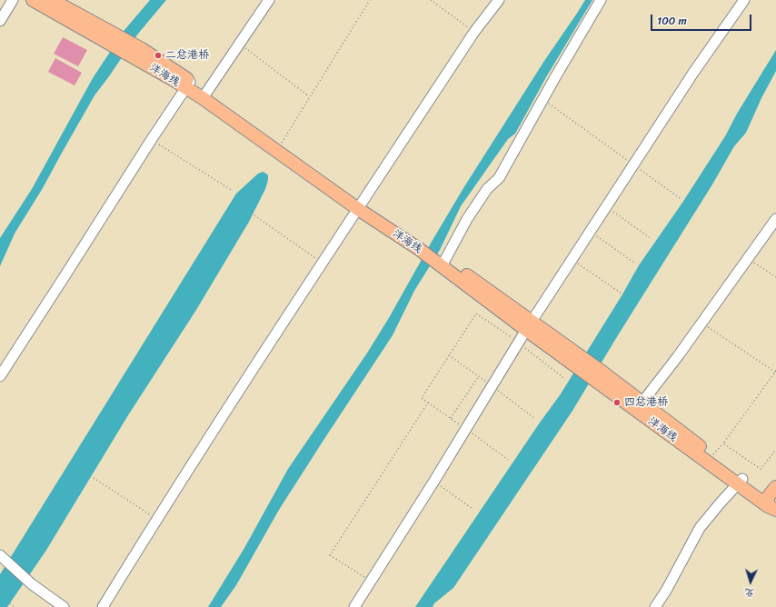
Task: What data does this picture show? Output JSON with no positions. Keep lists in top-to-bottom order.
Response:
{
  "streets": {
    "main road": ["洋海线"]
  },
  "places": ["二总港桥", "四总港桥"],
  "scale_bar": "100 m",
  "north": "bottom"
}
